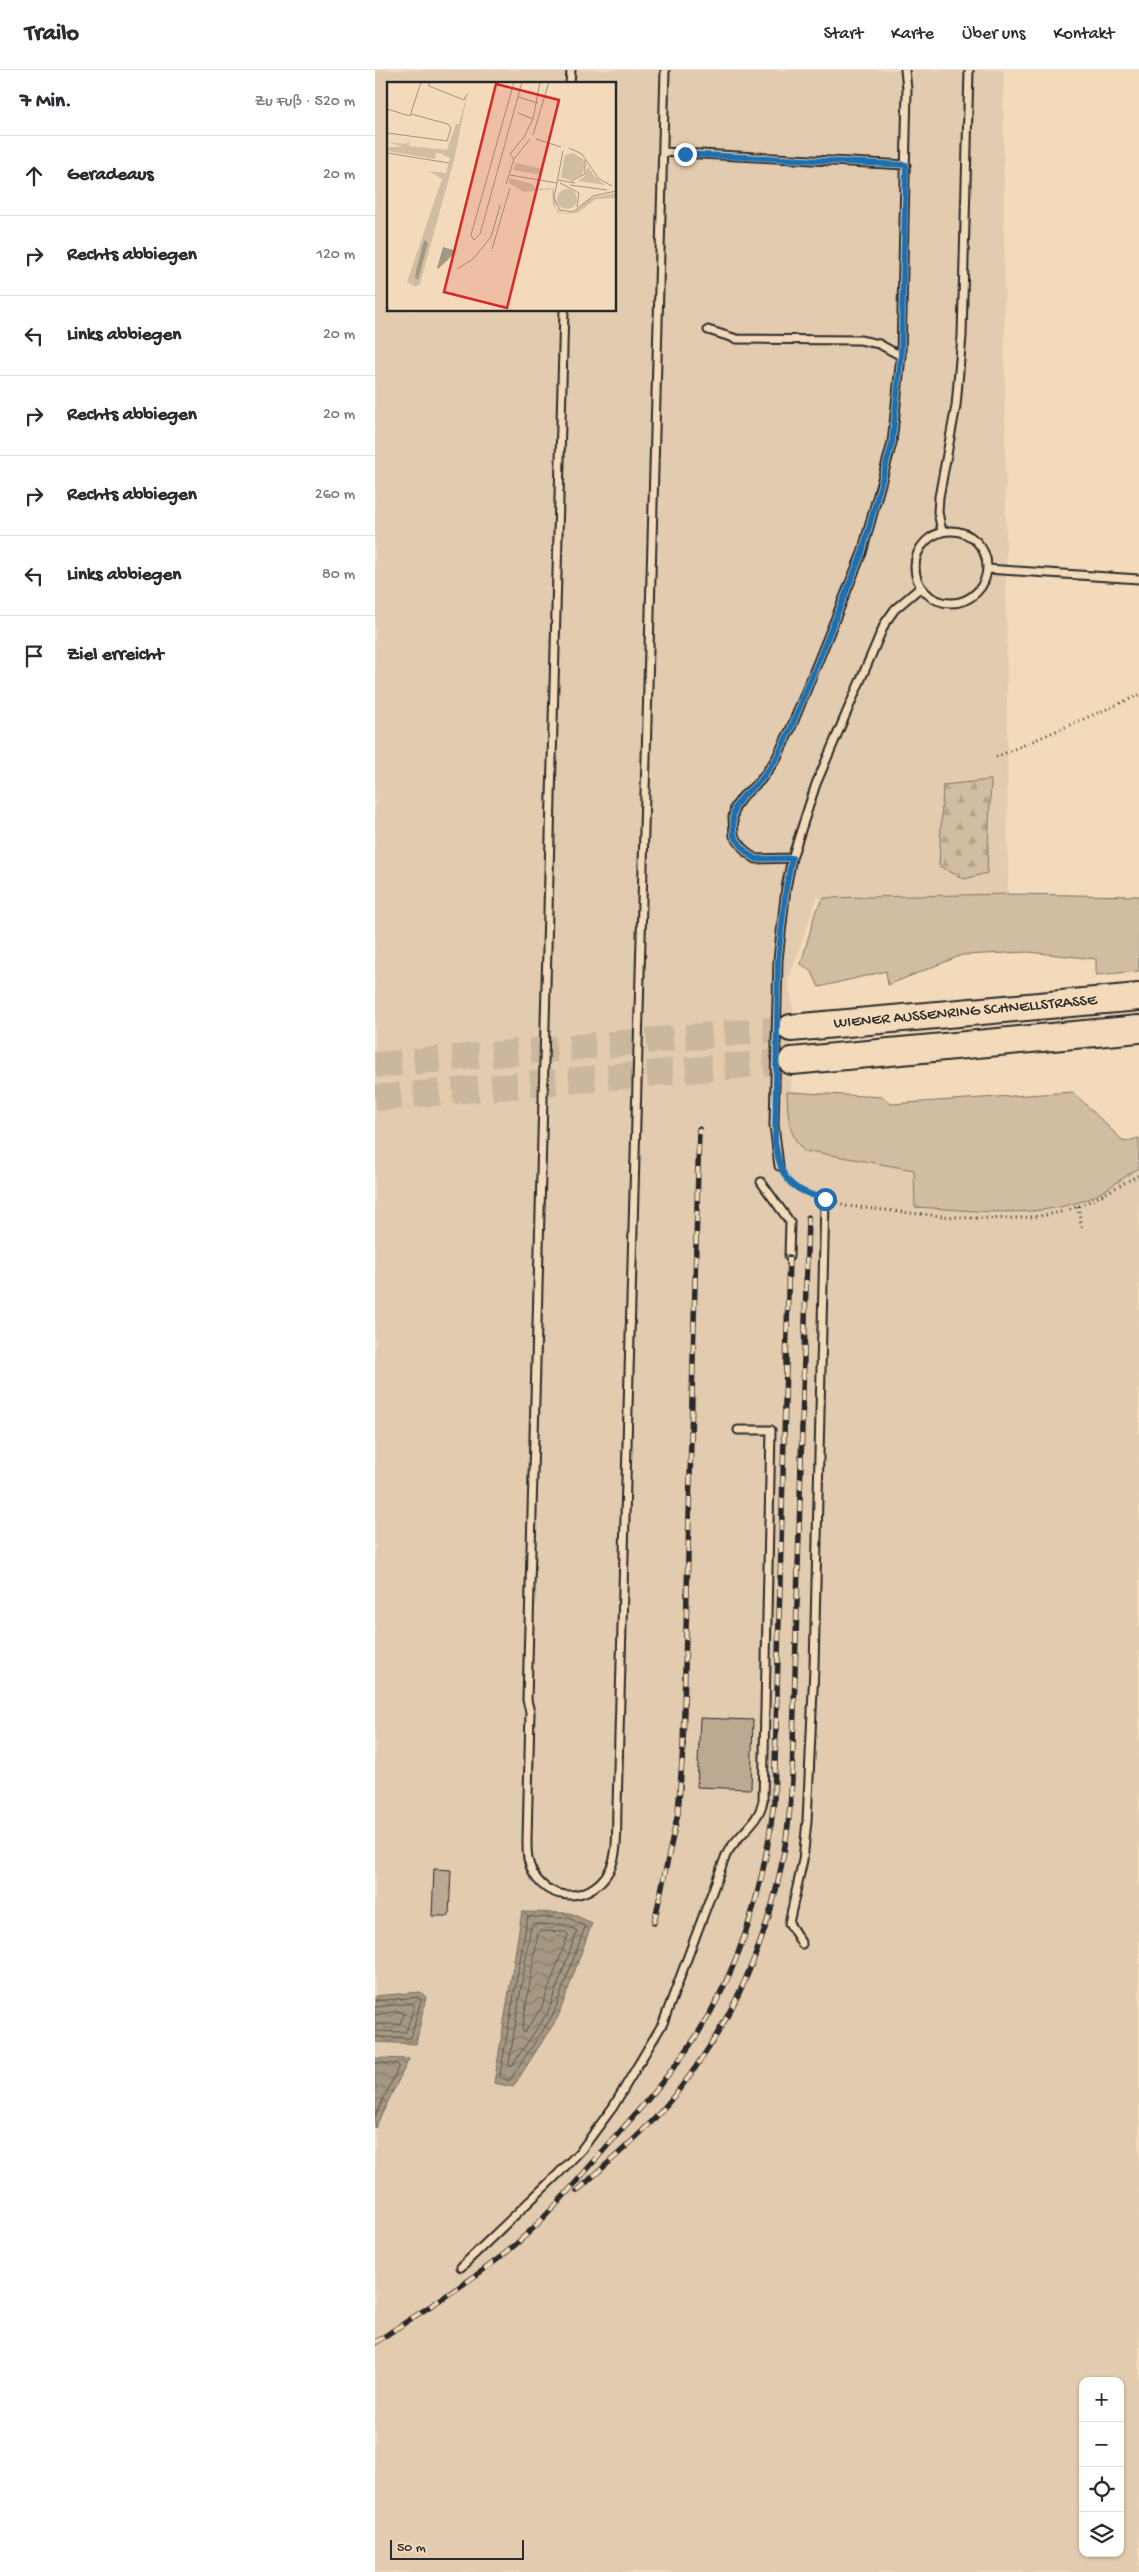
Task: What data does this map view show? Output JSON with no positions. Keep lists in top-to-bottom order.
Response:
{
  "streets": {
    "highway": ["WIENER AUSSENRING SCHNELLSTRASSE"]
  },
  "scale_bar": "50 m",
  "page": {
    "header": "Trailo",
    "nav": [
      "Start",
      "Karte",
      "Über uns",
      "Kontakt"
    ],
    "heading": ["7 Min.", "Zu Fuß · 520 m"],
    "list": [
      ["Geradeaus", "20 m"],
      ["Rechts abbiegen", "120 m"],
      ["Links abbiegen", "20 m"],
      ["Rechts abbiegen", "20 m"],
      ["Rechts abbiegen", "260 m"],
      ["Links abbiegen", "80 m"],
      "Ziel erreicht"
    ],
    "map_buttons": ["+", "−"],
    "scale": "50 m"
  }
}
